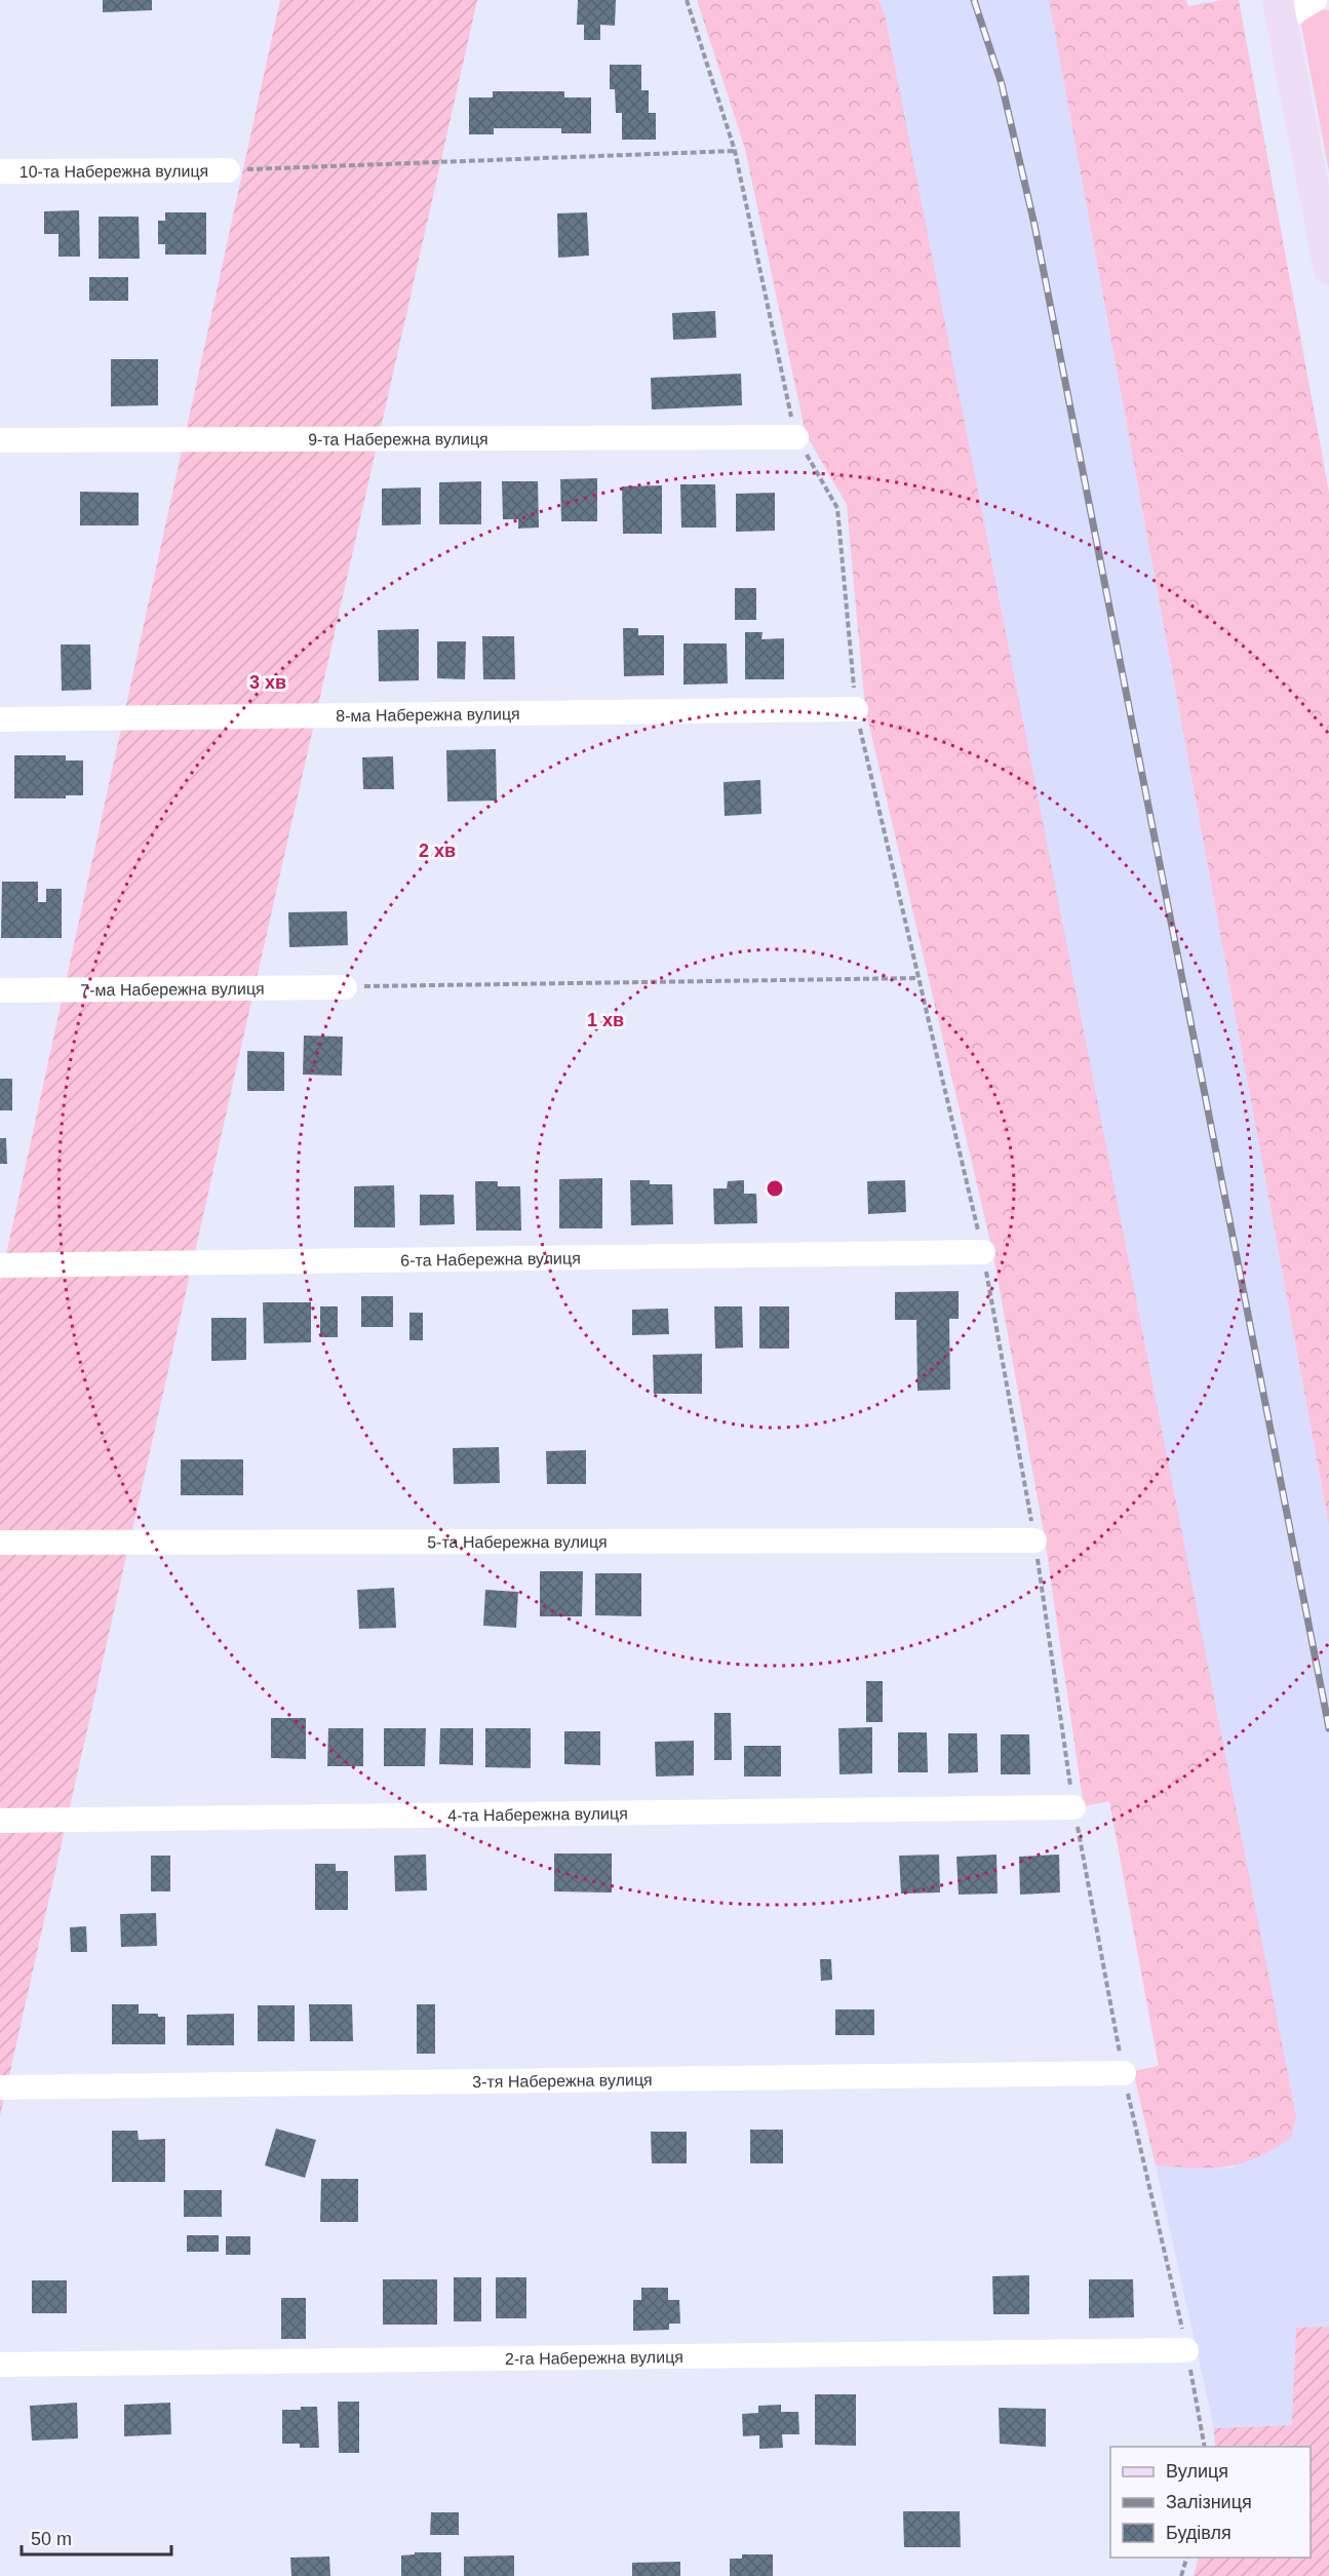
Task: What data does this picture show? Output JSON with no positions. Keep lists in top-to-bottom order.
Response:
{
  "streets": {
    "street": [
      "10-та Набережна вулиця",
      "9-та Набережна вулиця",
      "8-ма Набережна вулиця",
      "7-ма Набережна вулиця",
      "6-та Набережна вулиця",
      "5-та Набережна вулиця",
      "4-та Набережна вулиця",
      "3-тя Набережна вулиця",
      "2-га Набережна вулиця"
    ]
  },
  "legend": ["Вулиця", "Залізниця", "Будівля"],
  "scale_bar": "50 m",
  "rings": ["3 хв", "2 хв", "1 хв"]
}
